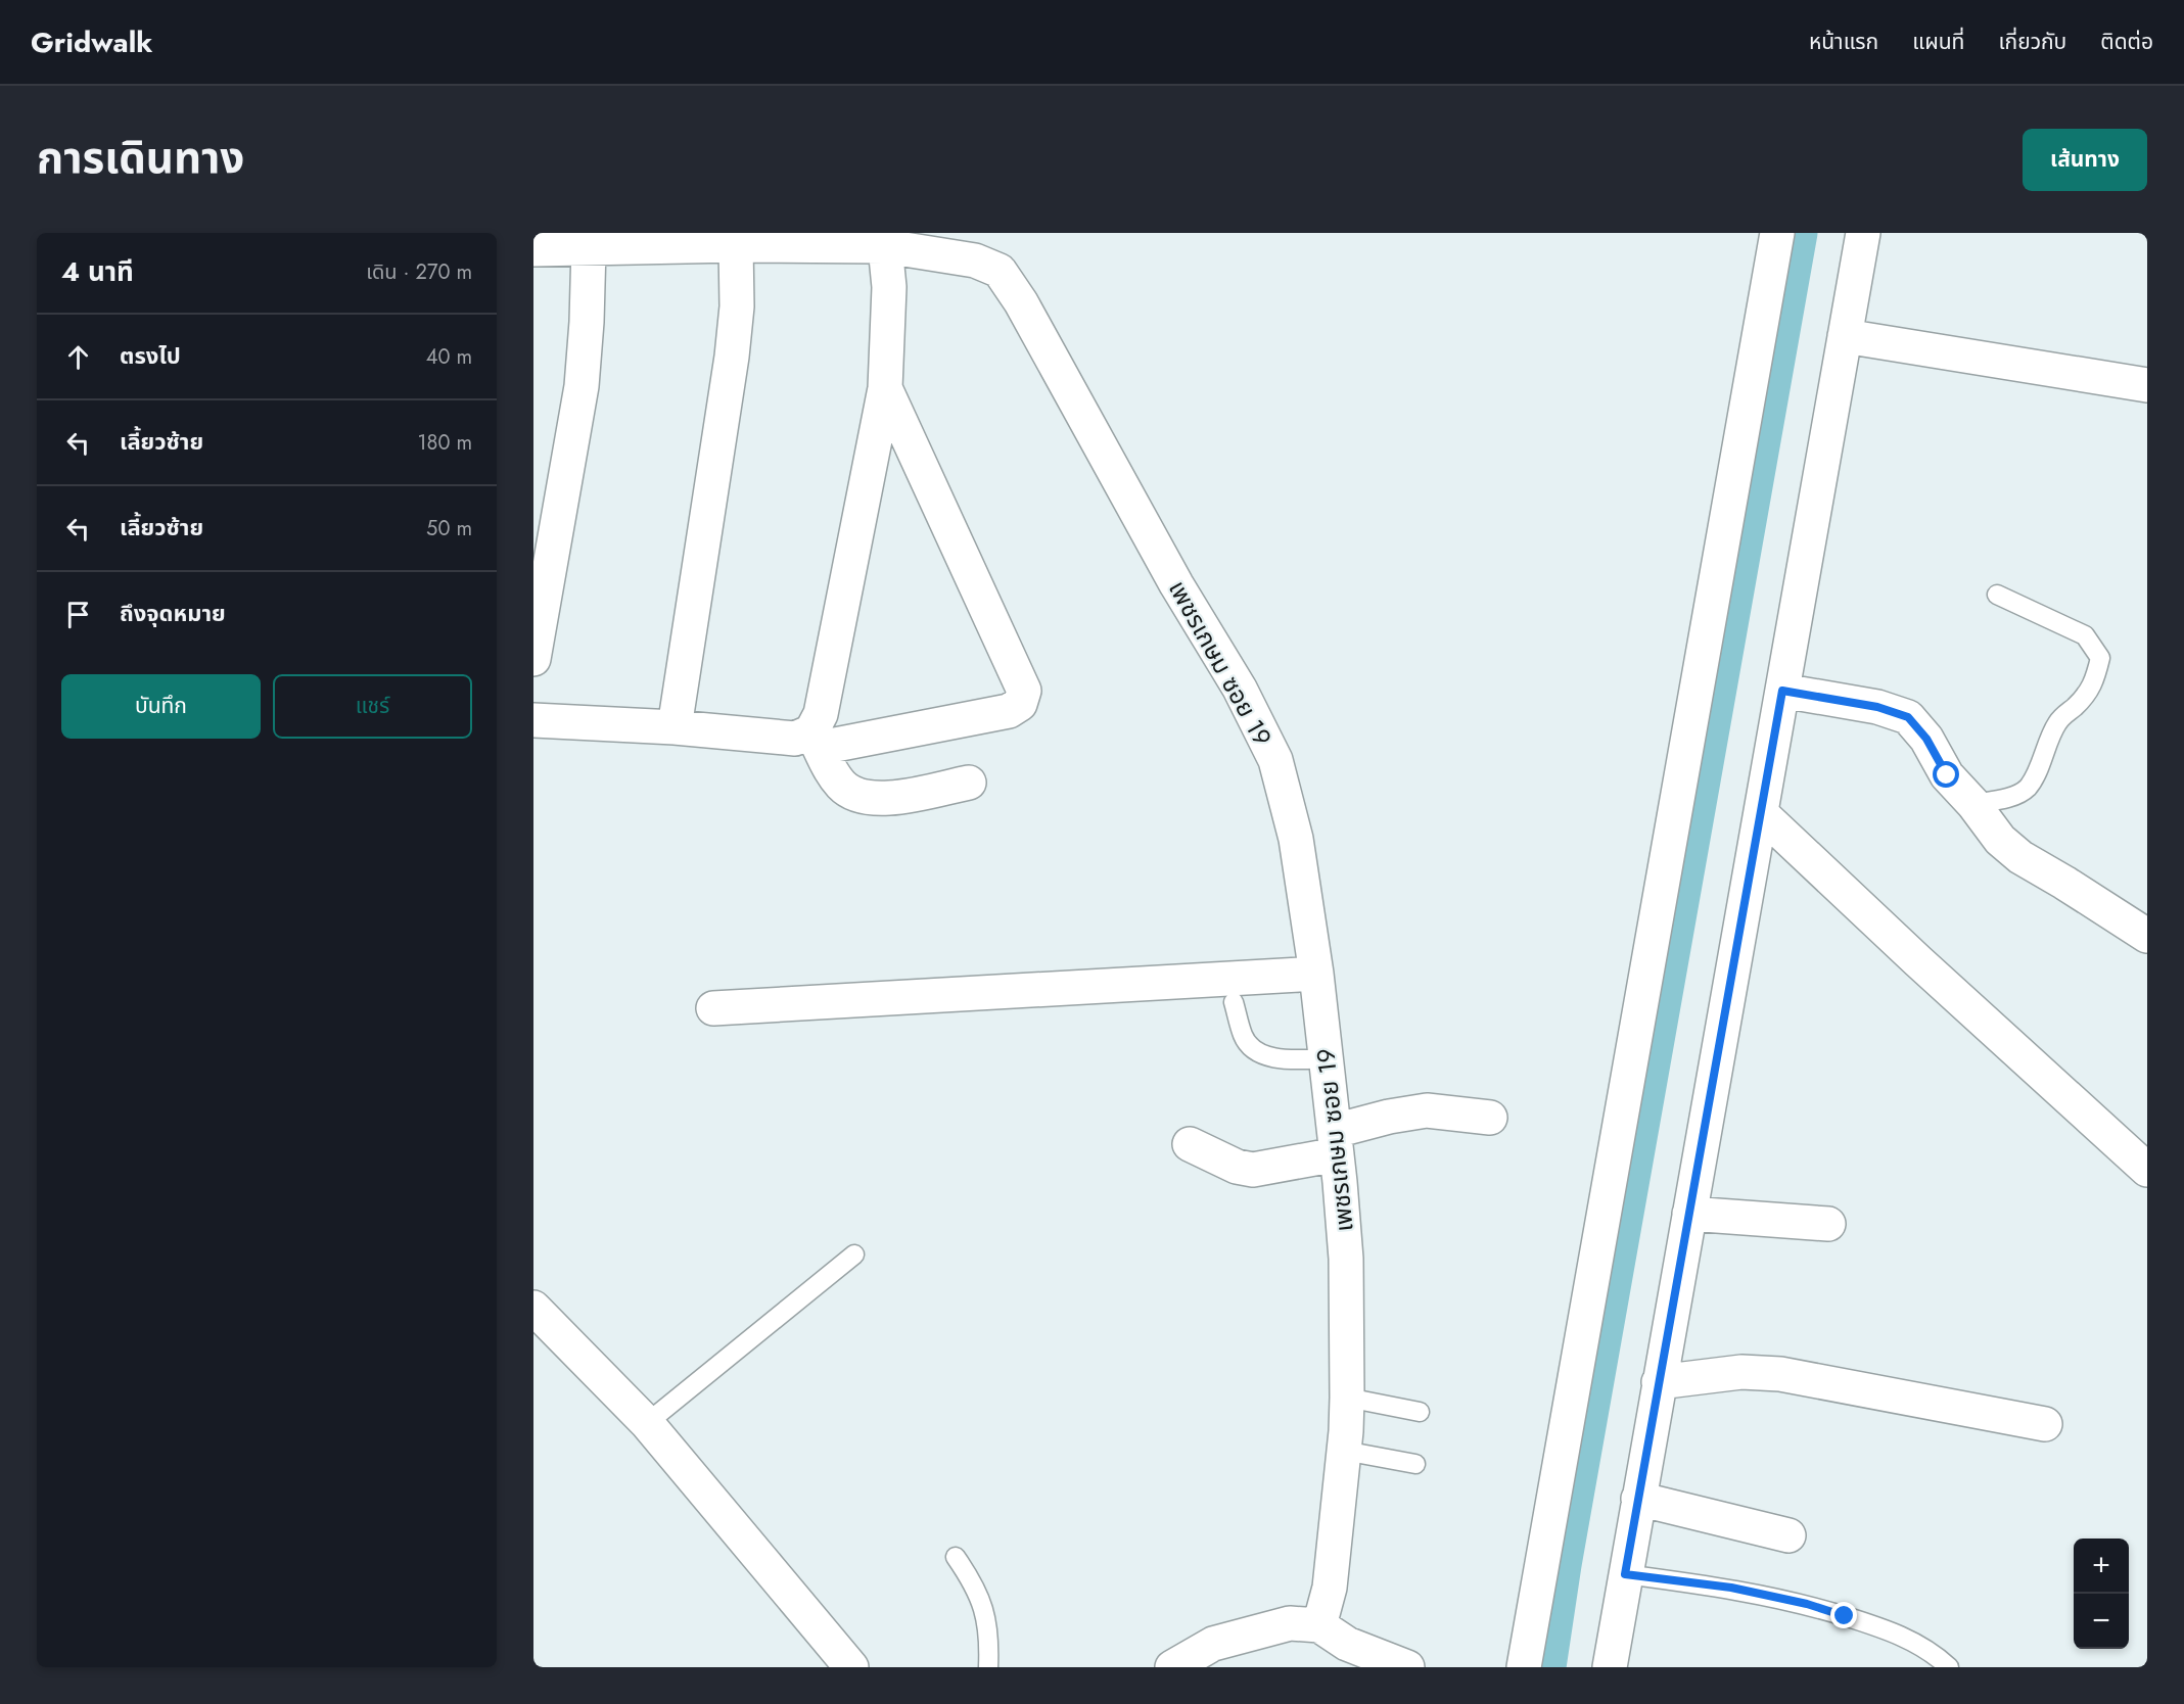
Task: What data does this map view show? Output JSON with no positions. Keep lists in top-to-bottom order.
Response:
{
  "streets": {
    "street": ["เพชรเกษม ซอย 19"]
  },
  "page": {
    "header": "Gridwalk",
    "nav": [
      "หน้าแรก",
      "แผนที่",
      "เกี่ยวกับ",
      "ติดต่อ"
    ],
    "title": "การเดินทาง",
    "buttons": [
      "เส้นทาง",
      ["บันทึก", "แชร์"]
    ],
    "heading": ["4 นาที", "เดิน · 270 m"],
    "list": [
      ["ตรงไป", "40 m"],
      ["เลี้ยวซ้าย", "180 m"],
      ["เลี้ยวซ้าย", "50 m"],
      "ถึงจุดหมาย"
    ],
    "map_buttons": ["+", "−"]
  }
}
